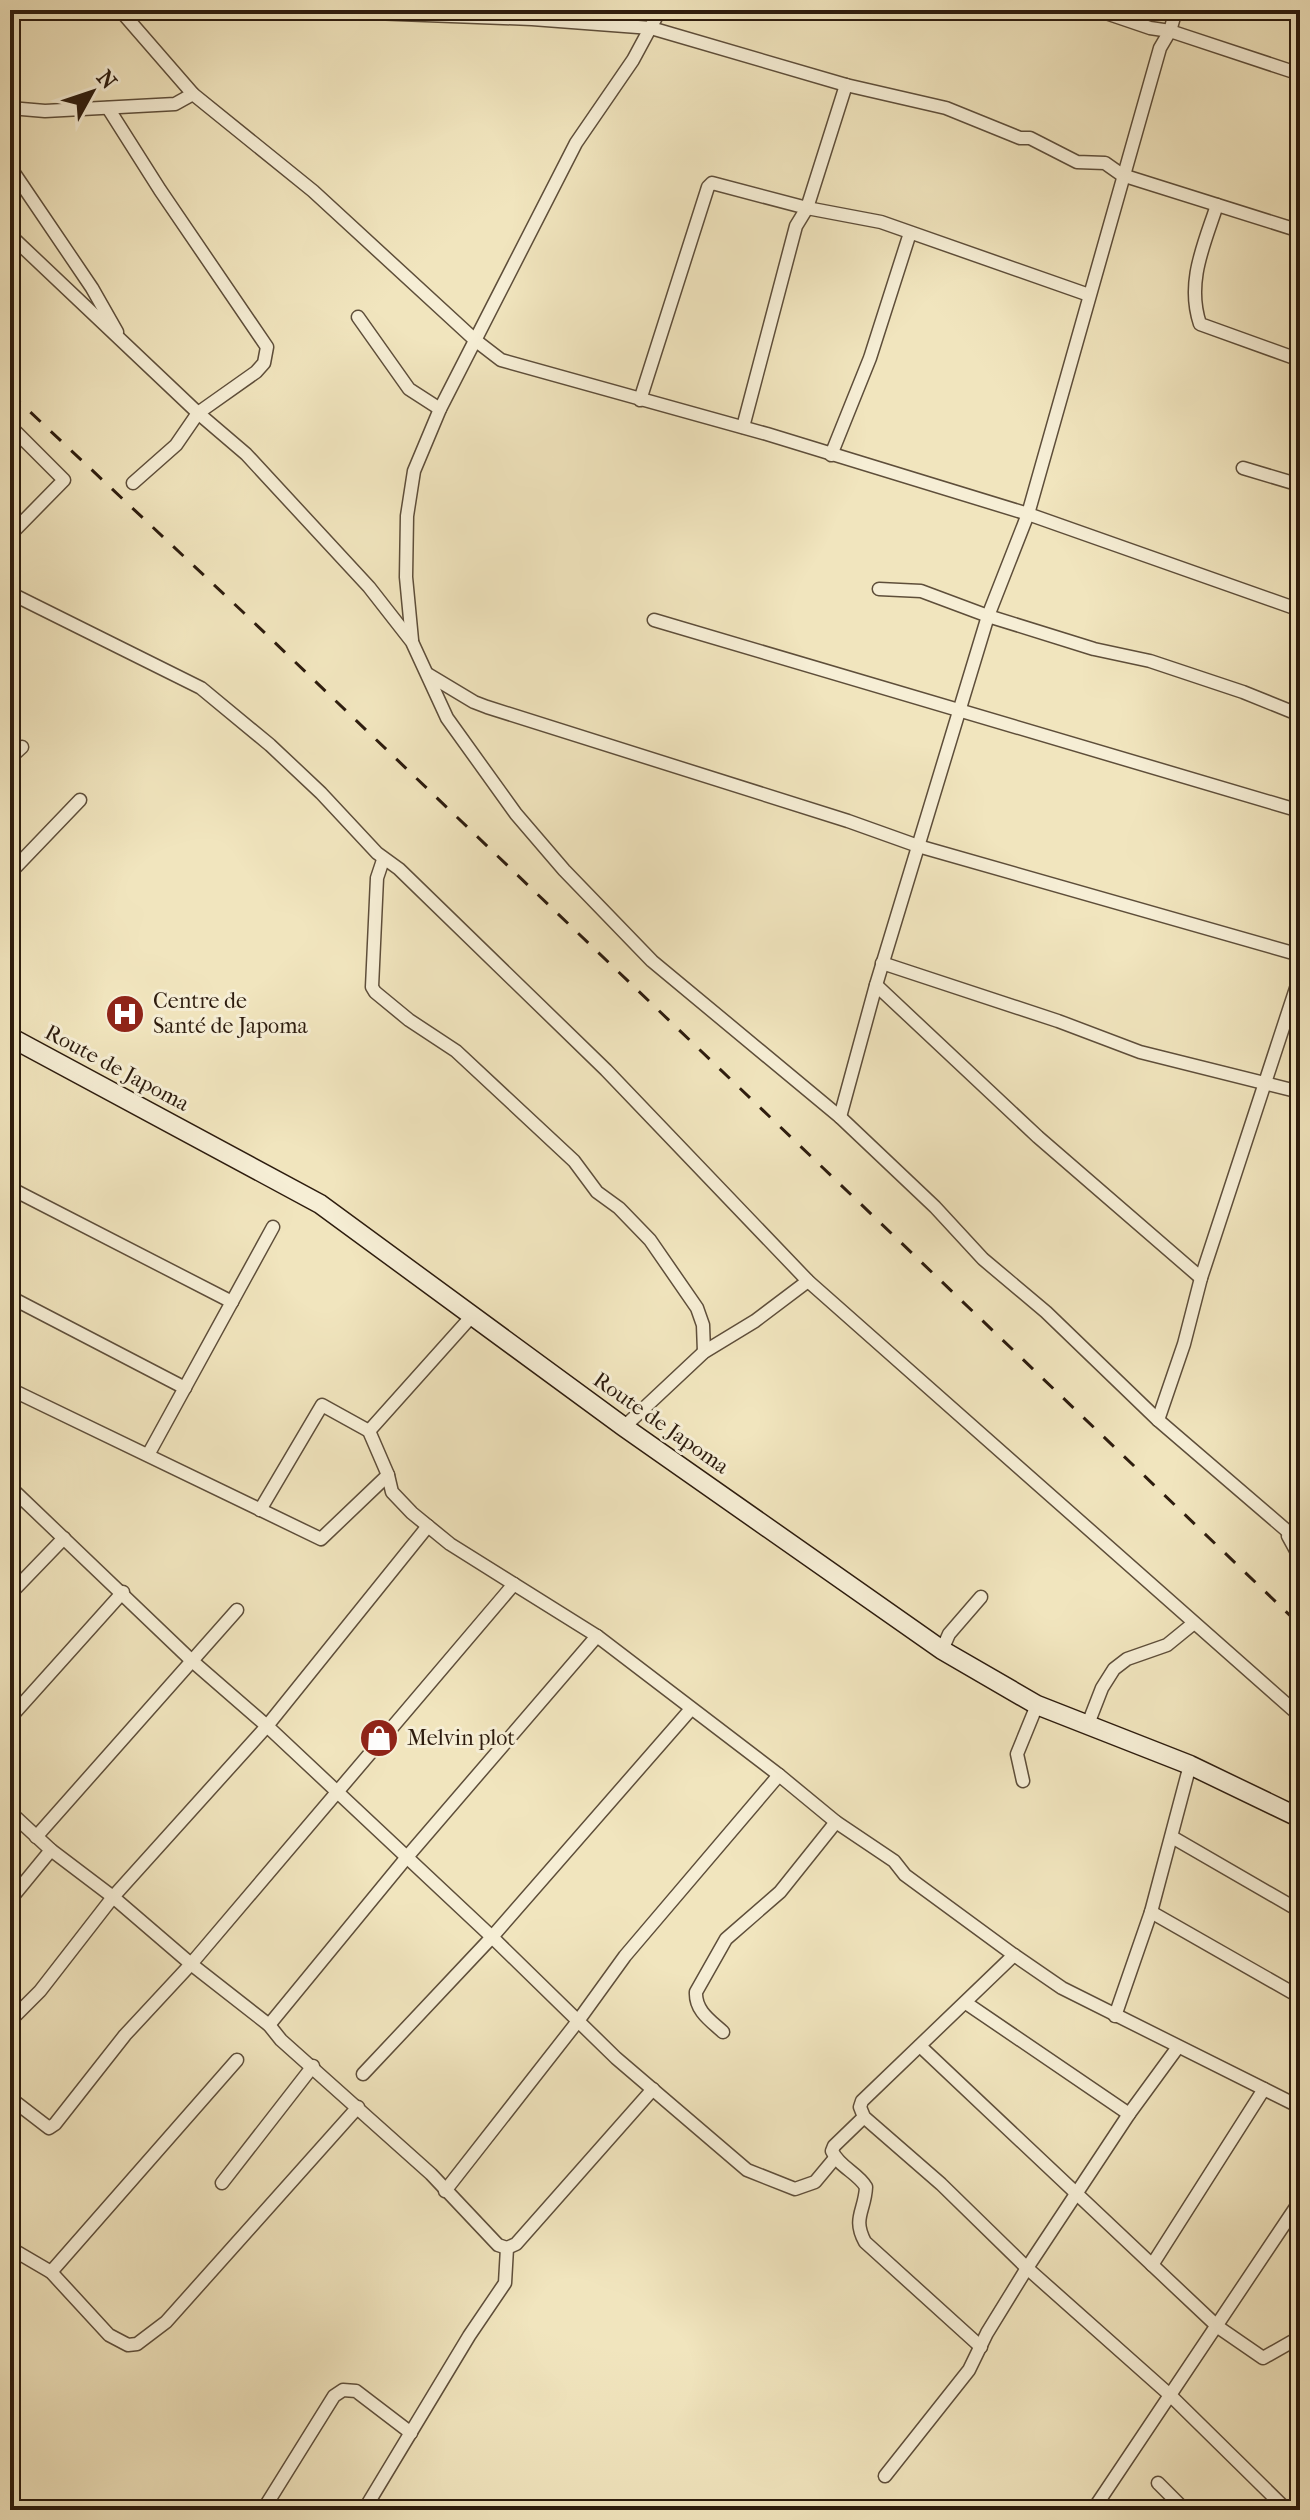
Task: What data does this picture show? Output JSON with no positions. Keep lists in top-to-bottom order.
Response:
{
  "streets": {
    "street": ["Route de Japoma"]
  },
  "places": {
    "hospital": ["Centre de Santé de Japoma"],
    "shop": ["Melvin plot"]
  },
  "north": "top right"
}
